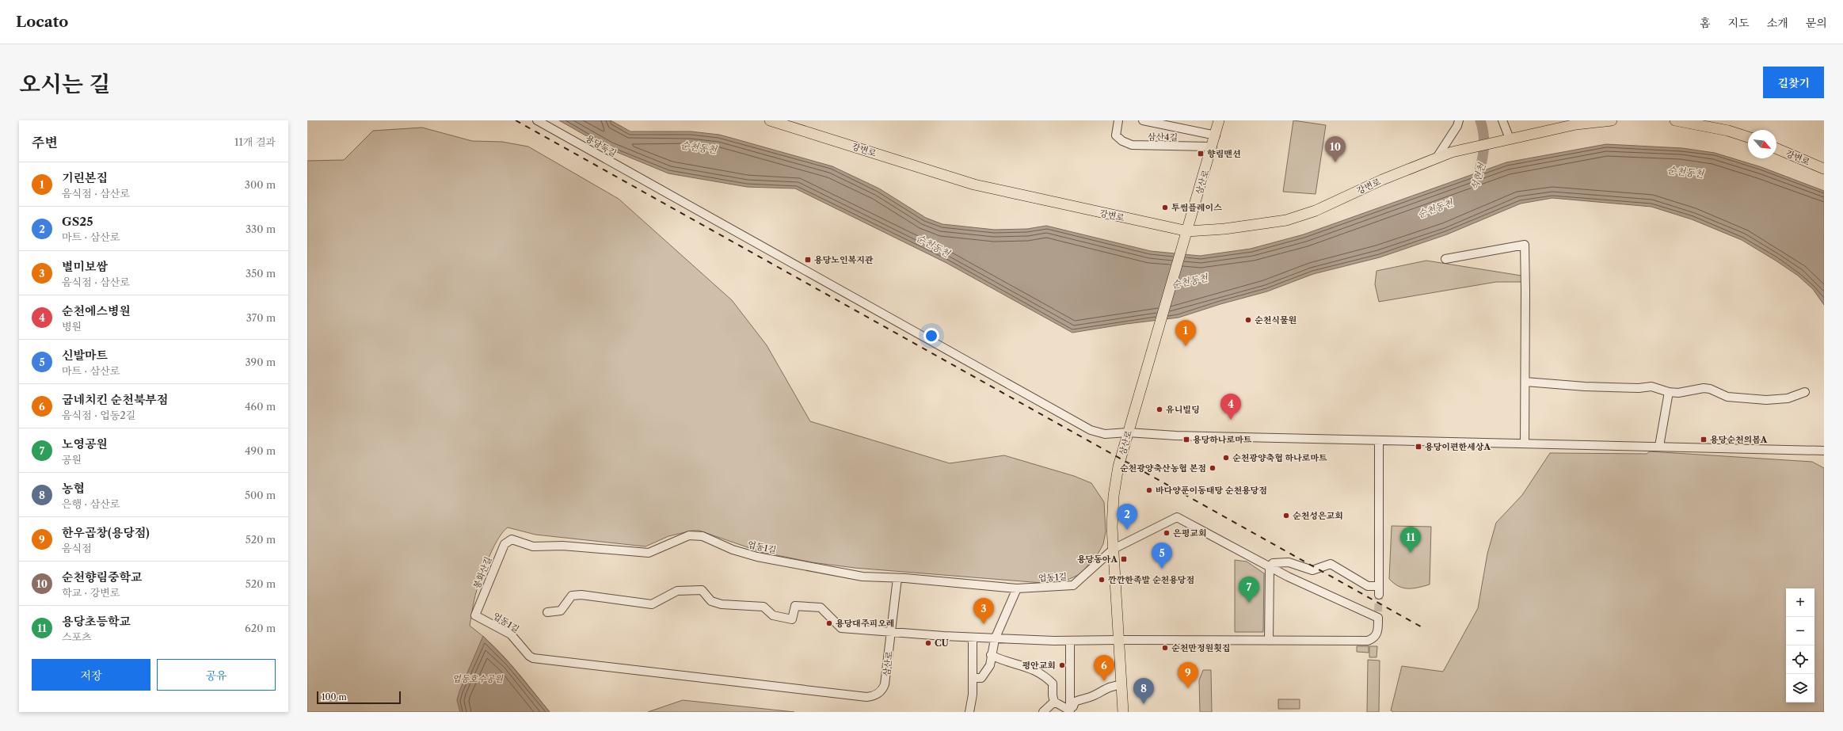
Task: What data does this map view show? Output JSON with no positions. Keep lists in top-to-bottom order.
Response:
{
  "streets": {
    "main road": ["강변로", "삼산로"],
    "street": [
      "삼산4길",
      "용당둑길",
      "업동1길",
      "봉화산길"
    ]
  },
  "crossings": [
    ["삼산4길", "삼산로"],
    ["용당둑길", "삼산로"],
    ["강변로", "삼산로"],
    ["삼산로", "업동1길"],
    ["업동1길", "봉화산길"]
  ],
  "water": ["순천동천", "석현천"],
  "parks": ["업동호수공원"],
  "places": {
    "transit": [
      "향림맨션",
      "용당노인복지관",
      "용당하나로마트",
      "용당순천의봄A",
      "용당이편한세상A",
      "용당동아A"
    ],
    "other": [
      "투썸플레이스",
      "순천식물원",
      "유니빌딩",
      "순천광양축협 하나로마트",
      "순천광양축산농협 본점",
      "바다양푼이동태탕 순천용당점",
      "순천성은교회",
      "은평교회",
      "깐깐한족발 순천용당점",
      "용당대주피오레",
      "CU",
      "순천만정원횟집",
      "평안교회"
    ]
  },
  "scale_bar": "100 m",
  "north": "bottom right",
  "page": {
    "header": "Locato",
    "nav": [
      "홈",
      "지도",
      "소개",
      "문의"
    ],
    "title": "오시는 길",
    "buttons": [
      "길찾기",
      ["저장", "공유"]
    ],
    "heading": ["주변", "11개 결과"],
    "pins": [
      "10",
      "1",
      "4",
      "2",
      "11",
      "5",
      "7",
      "3",
      "6",
      "9",
      "8"
    ],
    "list": [
      {
        "mark": "1",
        "name": "기린본집",
        "note": "음식점 · 삼산로",
        "value": "300 m"
      },
      {
        "mark": "2",
        "name": "GS25",
        "note": "마트 · 삼산로",
        "value": "330 m"
      },
      {
        "mark": "3",
        "name": "별미보쌈",
        "note": "음식점 · 삼산로",
        "value": "350 m"
      },
      {
        "mark": "4",
        "name": "순천에스병원",
        "note": "병원",
        "value": "370 m"
      },
      {
        "mark": "5",
        "name": "신발마트",
        "note": "마트 · 삼산로",
        "value": "390 m"
      },
      {
        "mark": "6",
        "name": "굽네치킨 순천북부점",
        "note": "음식점 · 업동2길",
        "value": "460 m"
      },
      {
        "mark": "7",
        "name": "노영공원",
        "note": "공원",
        "value": "490 m"
      },
      {
        "mark": "8",
        "name": "농협",
        "note": "은행 · 삼산로",
        "value": "500 m"
      },
      {
        "mark": "9",
        "name": "한우곱창(용당점)",
        "note": "음식점",
        "value": "520 m"
      },
      {
        "mark": "10",
        "name": "순천향림중학교",
        "note": "학교 · 강변로",
        "value": "520 m"
      },
      {
        "mark": "11",
        "name": "용당초등학교",
        "note": "스포츠",
        "value": "620 m"
      }
    ],
    "map_buttons": ["+", "−"],
    "scale": "100 m"
  }
}
